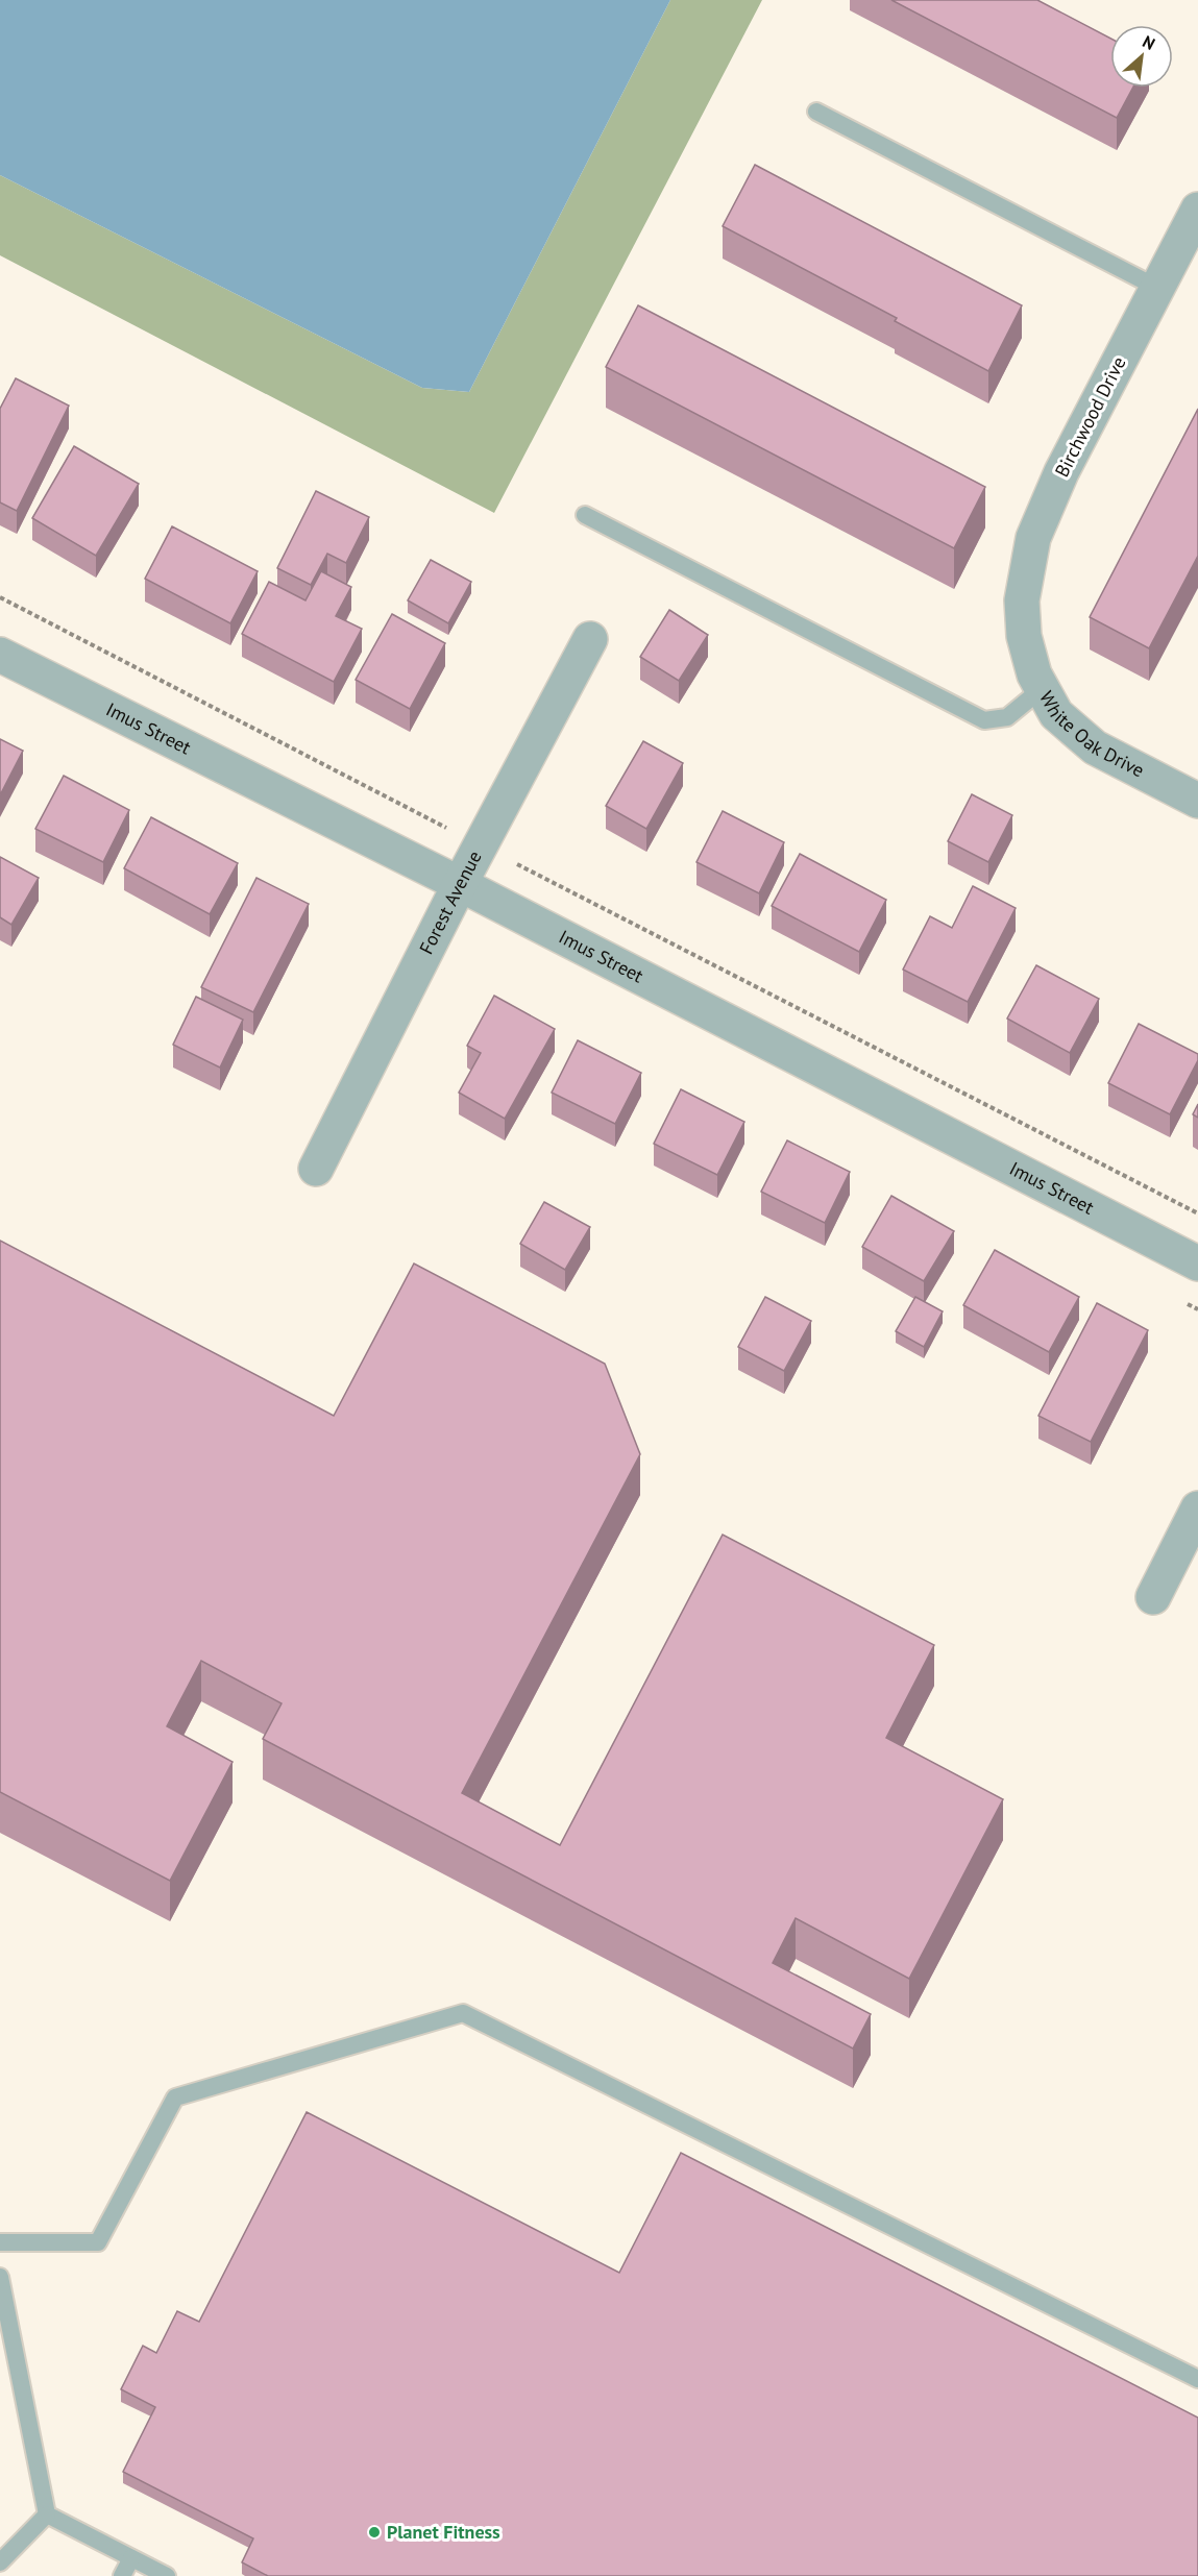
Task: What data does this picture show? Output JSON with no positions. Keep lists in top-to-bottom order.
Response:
{
  "streets": {
    "street": [
      "Birchwood Drive",
      "Imus Street",
      "White Oak Drive",
      "Forest Avenue"
    ]
  },
  "crossings": [
    ["Birchwood Drive", "White Oak Drive"],
    ["Imus Street", "Forest Avenue"]
  ],
  "places": ["Planet Fitness"],
  "north": "top right"
}
